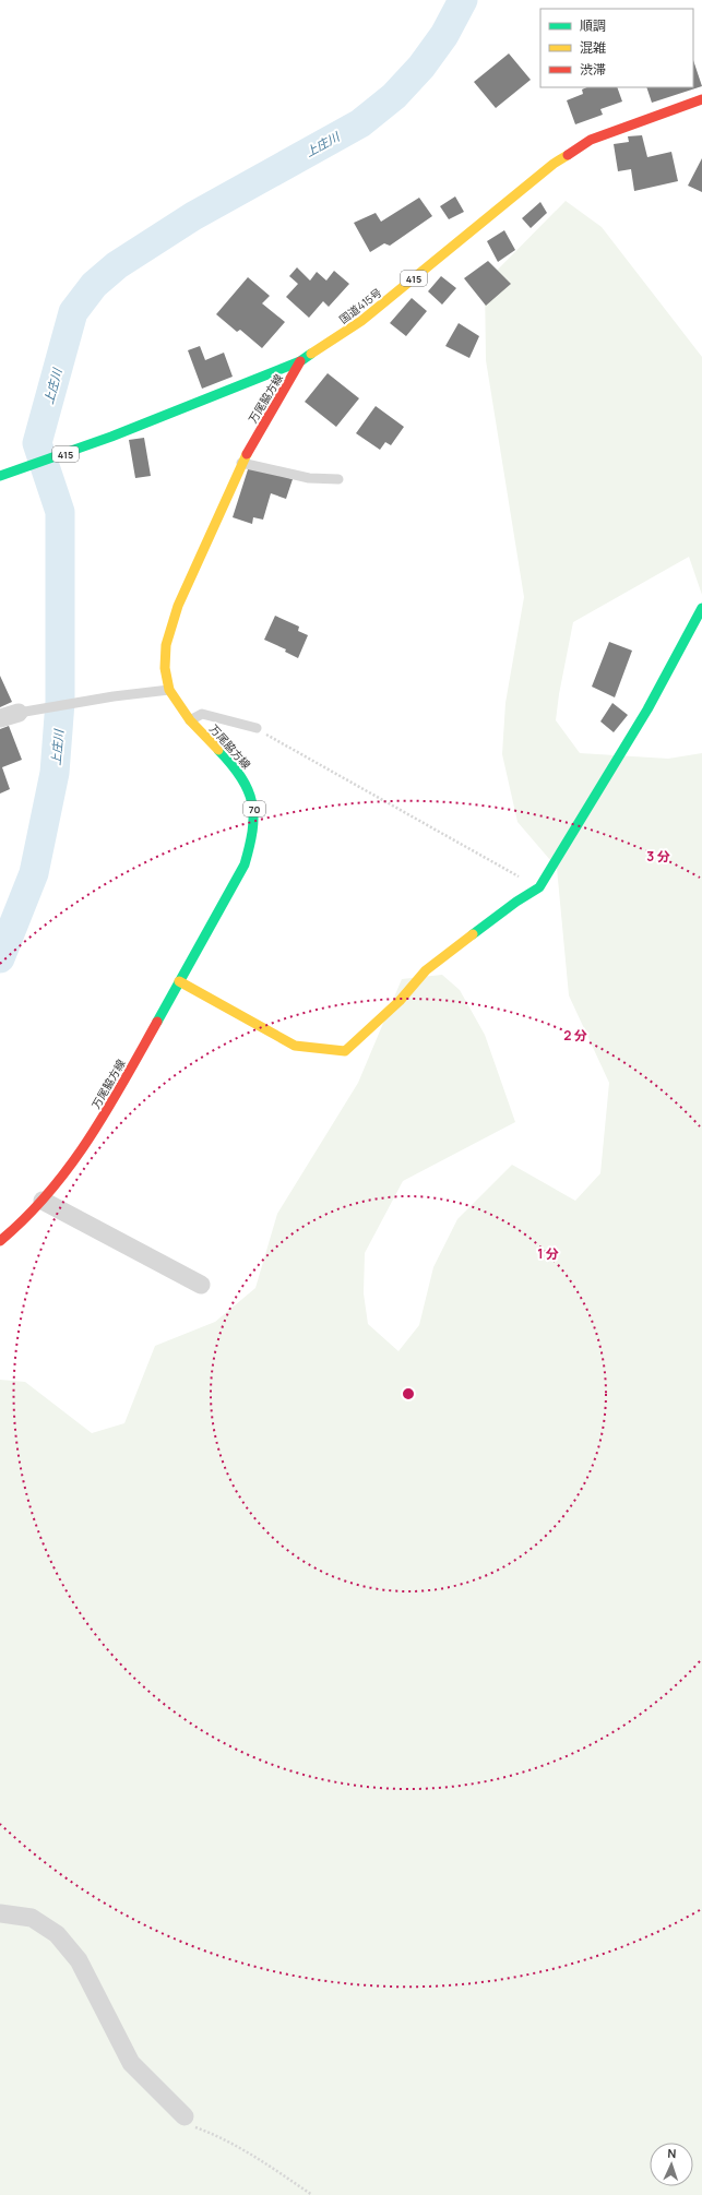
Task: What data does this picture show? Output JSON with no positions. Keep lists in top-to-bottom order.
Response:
{
  "streets": {
    "main road": [
      "415",
      "国道415号",
      "万尾脇方線",
      "70"
    ]
  },
  "crossings": [
    ["国道415号", "万尾脇方線"]
  ],
  "water": ["上庄川"],
  "legend": ["順調", "混雑", "渋滞"],
  "north": "top",
  "rings": ["3 分", "2 分", "1 分"]
}
